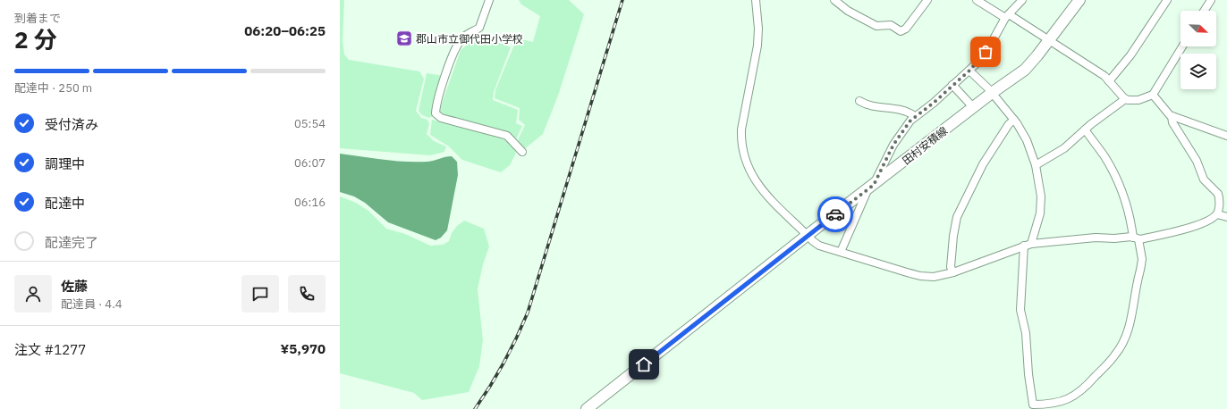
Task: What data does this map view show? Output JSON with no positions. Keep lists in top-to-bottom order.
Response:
{
  "streets": {
    "main road": ["田村安積線"]
  },
  "places": {
    "school or university": ["郡山市立御代田小学校"]
  },
  "north": "bottom right",
  "page": {
    "heading": ["2 分", "到着まで", "06:20–06:25"],
    "panel": [
      "佐藤",
      "配達員 · 4.4",
      "注文 #1277",
      "¥5,970"
    ],
    "bar": "配達中 · 250 m",
    "list": [
      ["受付済み", "05:54"],
      ["調理中", "06:07"],
      ["配達中", "06:16"],
      "配達完了"
    ]
  }
}
